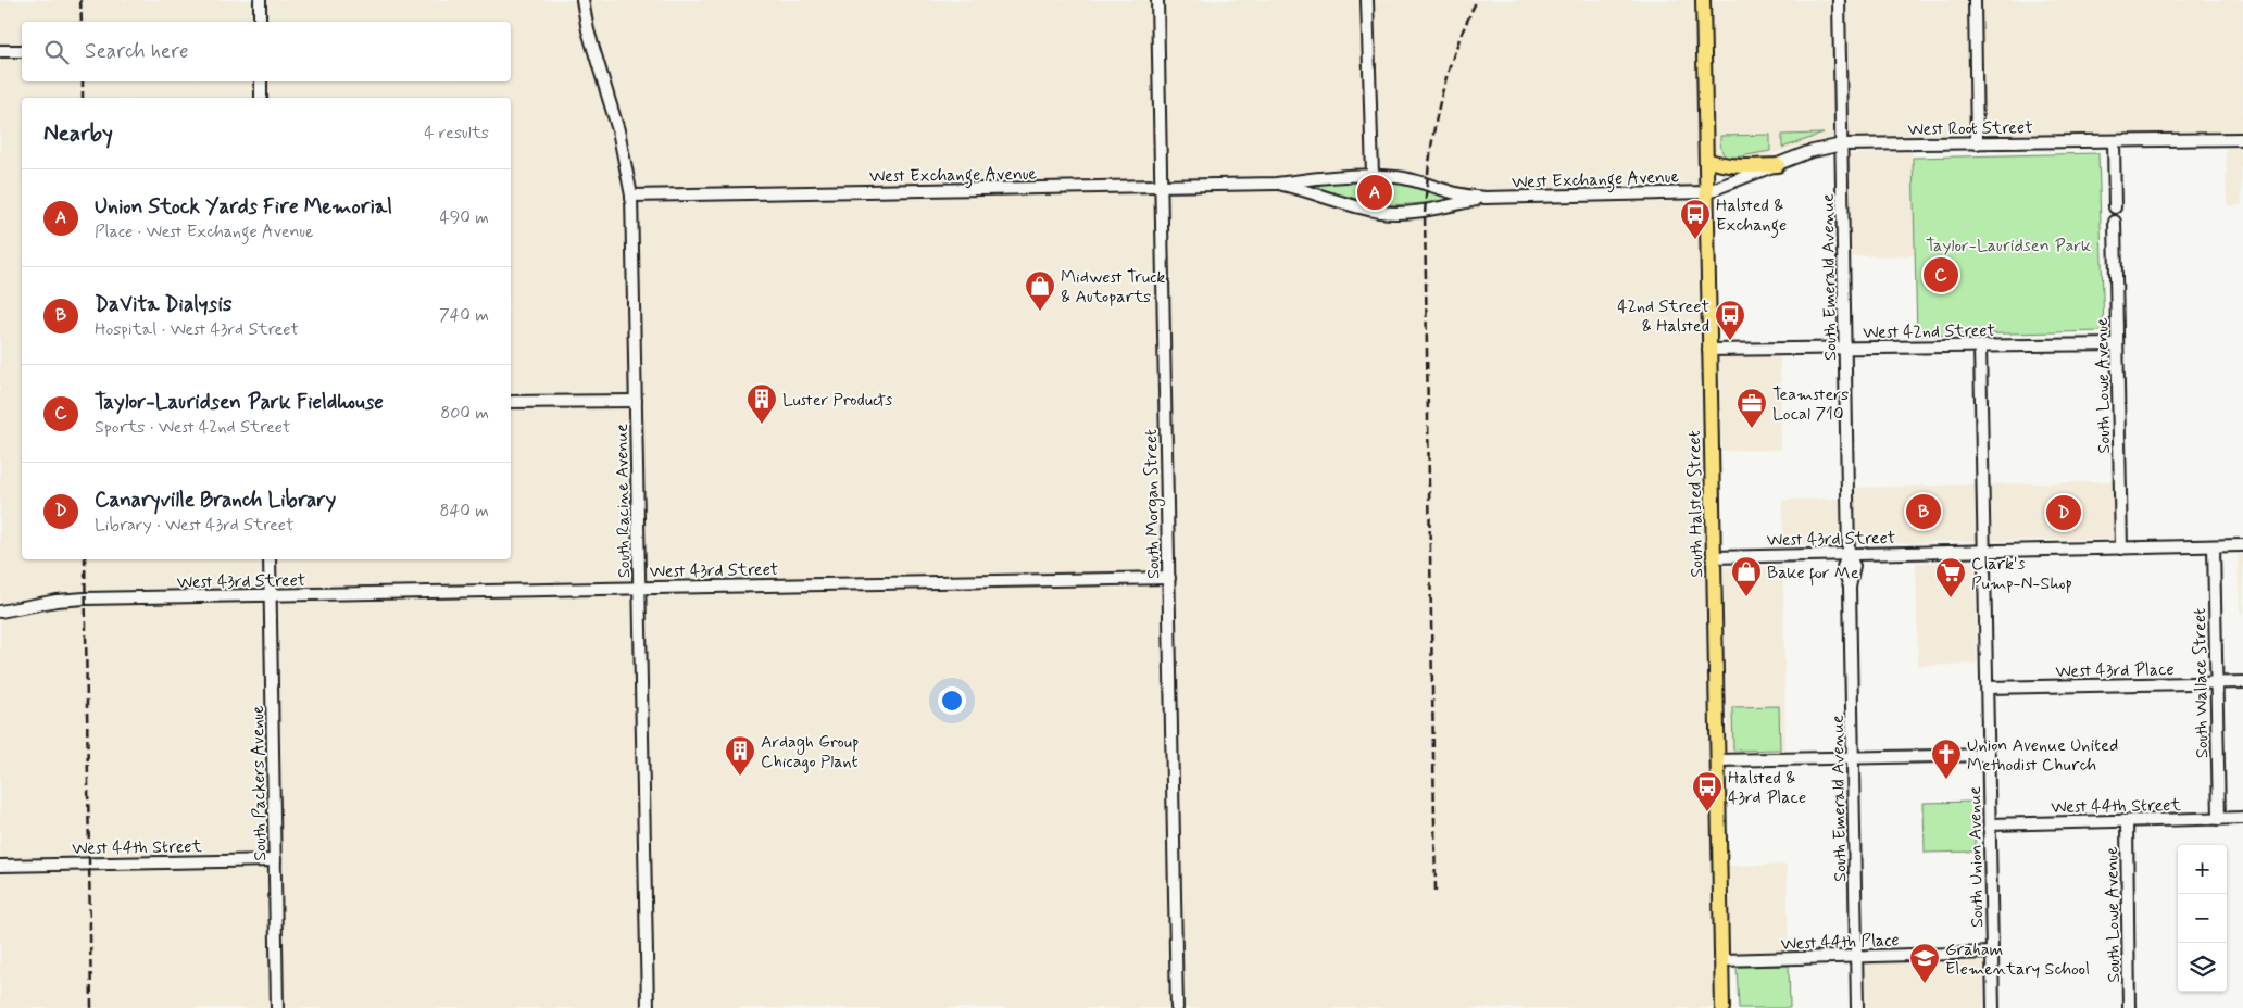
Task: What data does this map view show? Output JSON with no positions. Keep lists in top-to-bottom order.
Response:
{
  "streets": {
    "main road": ["South Halsted Street"],
    "street": [
      "West Root Street",
      "West Exchange Avenue",
      "South Emerald Avenue",
      "West 42nd Street",
      "South Lowe Avenue",
      "South Racine Avenue",
      "South Morgan Street",
      "West 43rd Street",
      "West 43rd Place",
      "South Wallace Street",
      "South Packers Avenue",
      "West 44th Street",
      "South Union Avenue",
      "West 44th Place"
    ]
  },
  "crossings": [
    ["West Root Street", "West Exchange Avenue"],
    ["West Root Street", "South Emerald Avenue"],
    ["West Root Street", "South Halsted Street"],
    ["West Exchange Avenue", "South Racine Avenue"],
    ["West Exchange Avenue", "South Morgan Street"],
    ["West Exchange Avenue", "South Halsted Street"],
    ["South Emerald Avenue", "West 42nd Street"],
    ["South Emerald Avenue", "West 43rd Street"],
    ["South Emerald Avenue", "West 44th Place"],
    ["West 42nd Street", "South Lowe Avenue"],
    ["West 42nd Street", "South Halsted Street"],
    ["West 42nd Street", "South Union Avenue"],
    ["South Lowe Avenue", "West 43rd Street"],
    ["South Lowe Avenue", "West 44th Street"],
    ["South Racine Avenue", "West 43rd Street"],
    ["South Morgan Street", "West 43rd Street"],
    ["South Halsted Street", "West 43rd Street"],
    ["South Halsted Street", "West 44th Place"],
    ["West 43rd Street", "South Wallace Street"],
    ["West 43rd Street", "South Packers Avenue"],
    ["West 43rd Street", "South Union Avenue"],
    ["West 43rd Place", "South Wallace Street"],
    ["West 43rd Place", "South Union Avenue"],
    ["South Wallace Street", "West 44th Street"],
    ["South Packers Avenue", "West 44th Street"],
    ["West 44th Street", "South Union Avenue"],
    ["South Union Avenue", "West 44th Place"]
  ],
  "parks": ["Taylor-Lauridsen Park"],
  "places": {
    "bus stop": ["Halsted & Exchange", "42nd Street & Halsted", "Halsted & 43rd Place"],
    "shop": ["Midwest Truck & Autoparts", "Bake for Me"],
    "building": ["Luster Products", "Ardagh Group Chicago Plant"],
    "office": ["Teamsters Local 710"],
    "supermarket": ["Clark's Pump-N-Shop"],
    "church": ["Union Avenue United Methodist Church"],
    "school or university": ["Graham Elementary School"]
  },
  "page": {
    "search": "Search here",
    "heading": ["Nearby", "4 results"],
    "list": [
      {
        "mark": "A",
        "name": "Union Stock Yards Fire Memorial",
        "note": "Place · West Exchange Avenue",
        "value": "490 m"
      },
      {
        "mark": "B",
        "name": "DaVita Dialysis",
        "note": "Hospital · West 43rd Street",
        "value": "740 m"
      },
      {
        "mark": "C",
        "name": "Taylor-Lauridsen Park Fieldhouse",
        "note": "Sports · West 42nd Street",
        "value": "800 m"
      },
      {
        "mark": "D",
        "name": "Canaryville Branch Library",
        "note": "Library · West 43rd Street",
        "value": "840 m"
      }
    ],
    "pins": [
      "A",
      "C",
      "B",
      "D"
    ],
    "map_buttons": ["+", "−"]
  }
}
